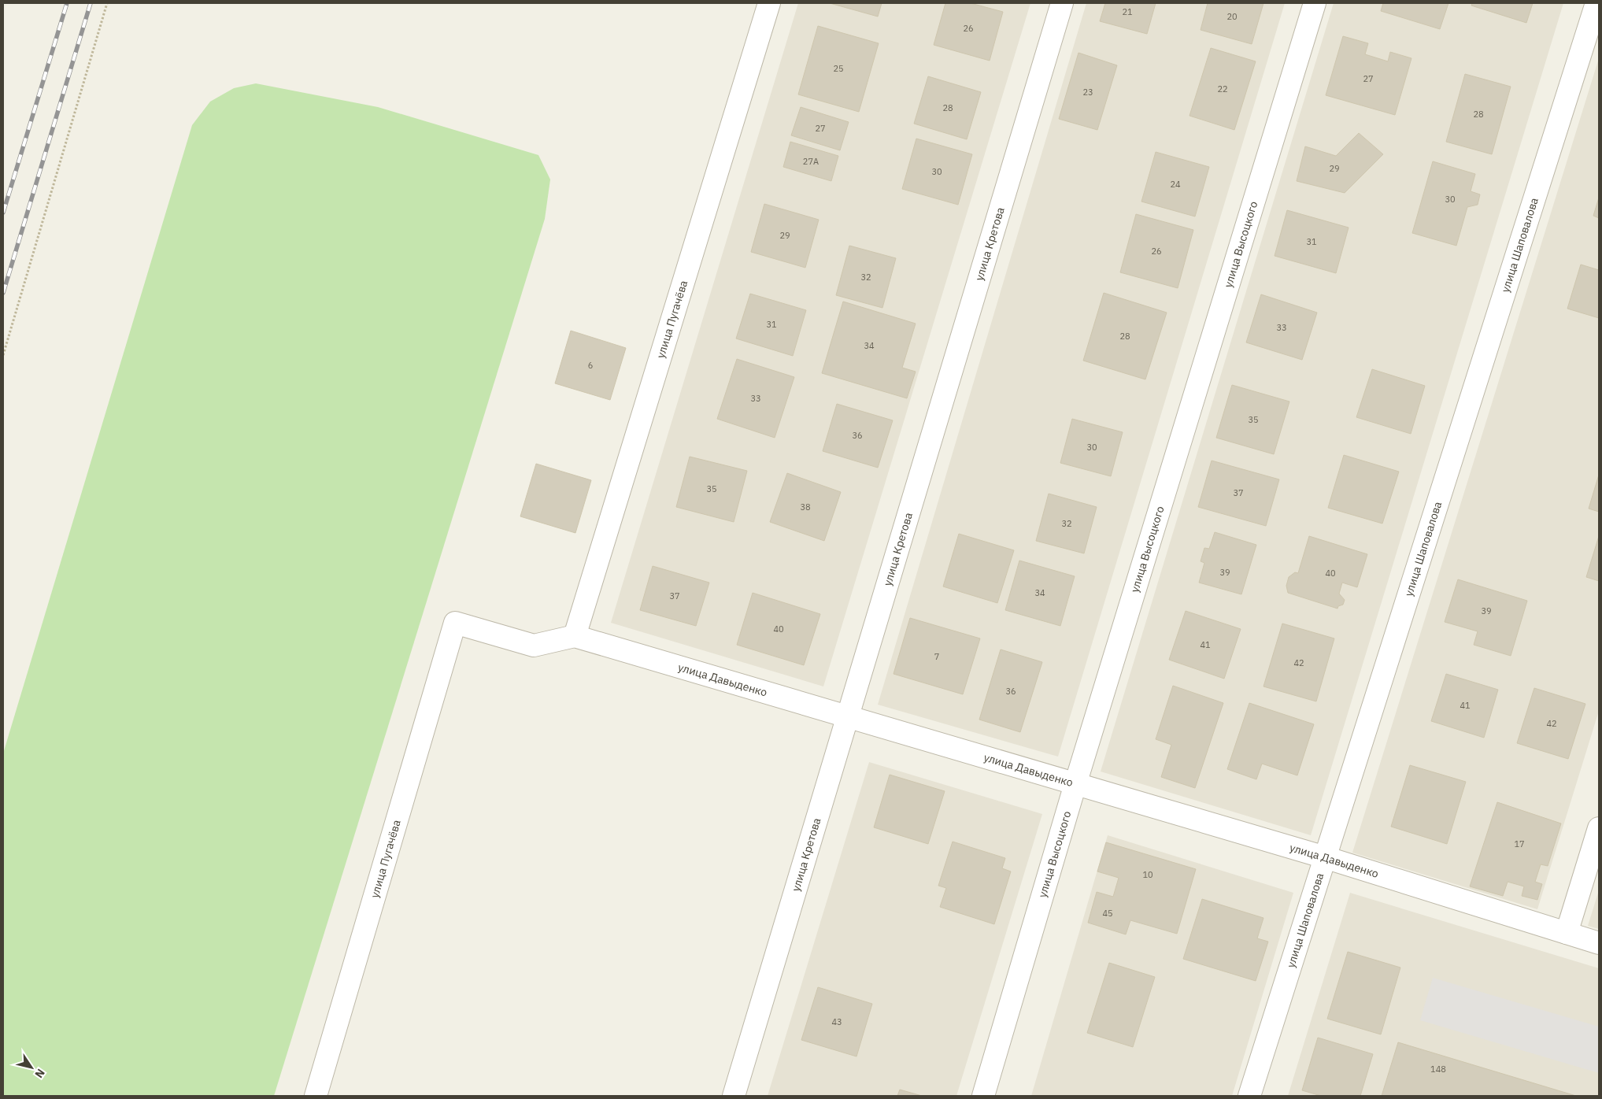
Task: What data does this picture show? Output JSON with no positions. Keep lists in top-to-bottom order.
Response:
{
  "streets": {
    "street": [
      "улица Кретова",
      "улица Высоцкого",
      "улица Шаповалова",
      "улица Пугачёва",
      "улица Давыденко"
    ]
  },
  "crossings": [
    ["улица Кретова", "улица Давыденко"],
    ["улица Высоцкого", "улица Давыденко"],
    ["улица Шаповалова", "улица Давыденко"],
    ["улица Пугачёва", "улица Давыденко"]
  ],
  "house_numbers": [
    "21",
    "20",
    "26",
    "25",
    "27",
    "22",
    "23",
    "28",
    "28",
    "27",
    "27А",
    "29",
    "30",
    "24",
    "30",
    "29",
    "31",
    "26",
    "32",
    "31",
    "33",
    "28",
    "34",
    "6",
    "33",
    "35",
    "36",
    "30",
    "35",
    "37",
    "38",
    "32",
    "39",
    "40",
    "34",
    "37",
    "39",
    "40",
    "41",
    "7",
    "42",
    "36",
    "41",
    "42",
    "17",
    "10",
    "45",
    "43",
    "148"
  ],
  "north": "bottom right"
}
